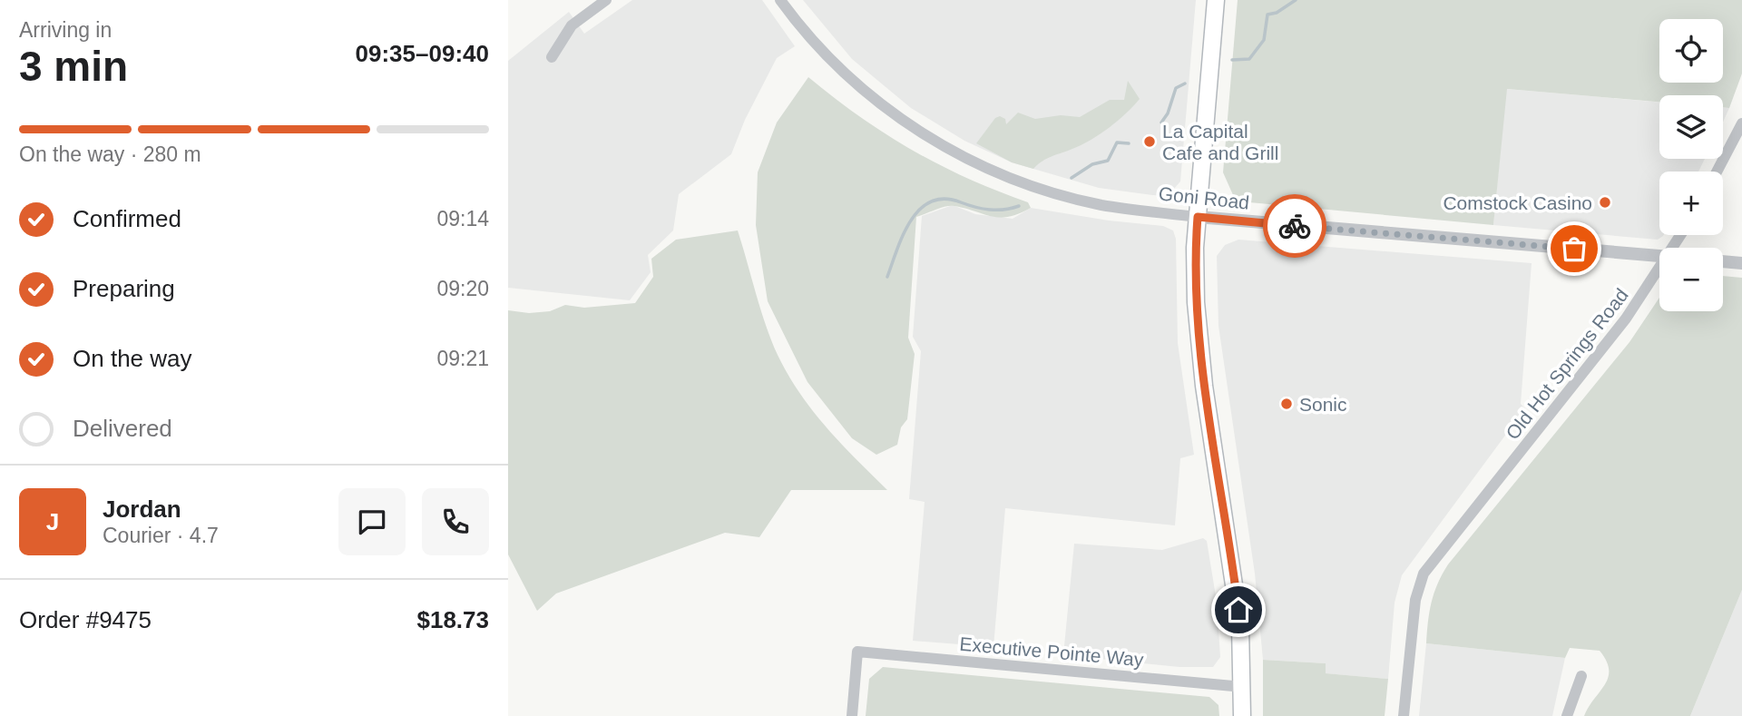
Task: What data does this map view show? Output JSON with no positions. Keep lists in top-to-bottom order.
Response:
{
  "streets": {
    "street": ["Goni Road", "Old Hot Springs Road", "Executive Pointe Way"]
  },
  "places": ["La Capital Cafe and Grill", "Comstock Casino", "Sonic"],
  "page": {
    "heading": ["3 min", "Arriving in", "09:35–09:40"],
    "panel": [
      "Jordan",
      "Courier · 4.7",
      "Order #9475",
      "$18.73"
    ],
    "map_buttons": ["+", "−"],
    "bar": "On the way · 280 m",
    "list": [
      ["Confirmed", "09:14"],
      ["Preparing", "09:20"],
      ["On the way", "09:21"],
      "Delivered"
    ],
    "round": "J"
  }
}
